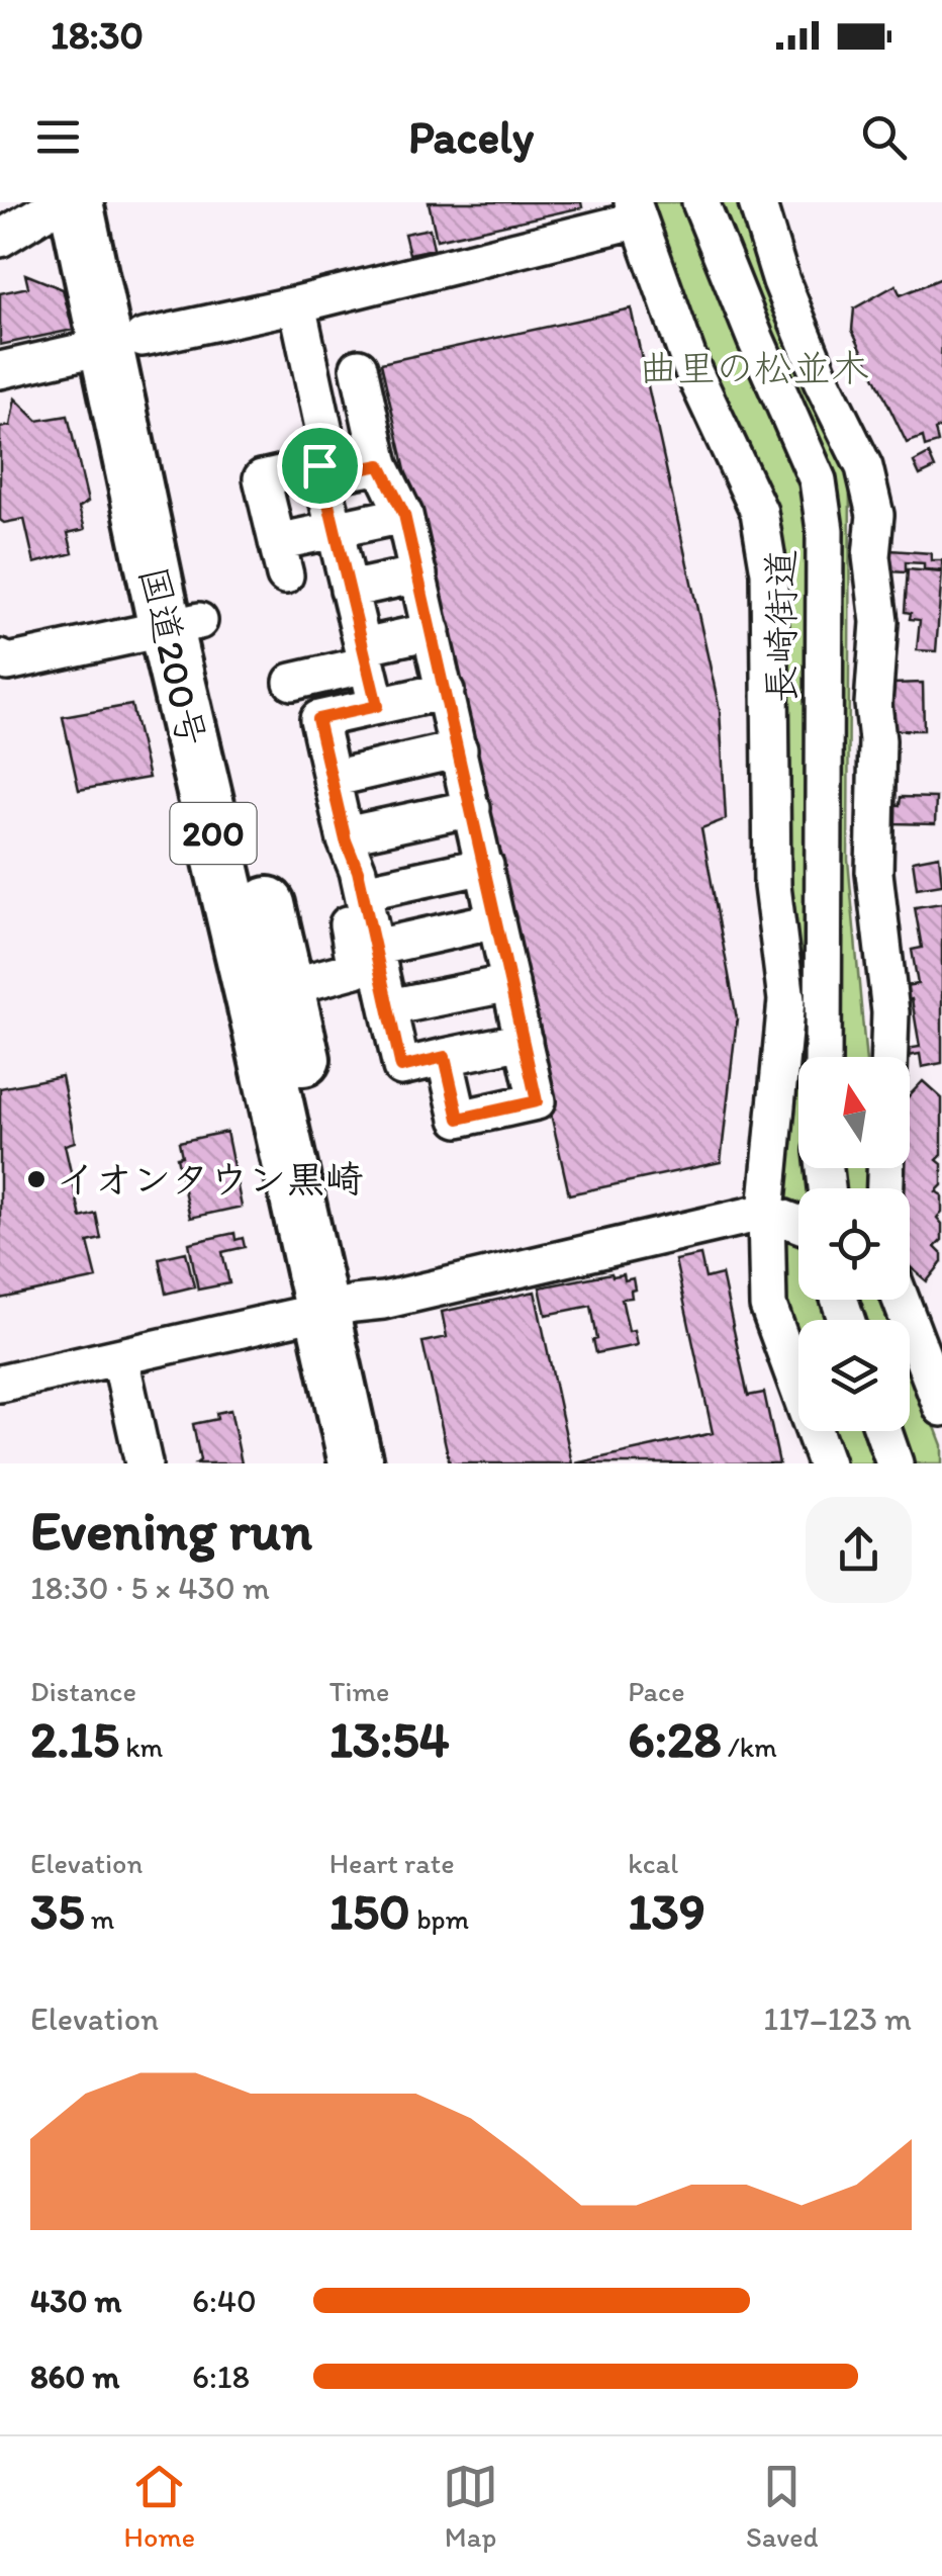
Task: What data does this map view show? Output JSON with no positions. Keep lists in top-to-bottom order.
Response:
{
  "streets": {
    "highway": ["国道200号", "200"],
    "street": ["長崎街道"]
  },
  "parks": ["曲里の松並木"],
  "places": ["イオンタウン黒崎"],
  "north": "top",
  "page": {
    "status": "18:30",
    "header": "Pacely",
    "heading": ["Evening run", "18:30 · 5 × 430 m"],
    "stats": [
      ["Distance", "2.15 km"],
      ["Time", "13:54"],
      ["Pace", "6:28 /km"],
      ["Elevation", "35 m"],
      ["Heart rate", "150 bpm"],
      ["kcal", "139"]
    ],
    "chart": ["Elevation", "117–123 m"],
    "list": [
      {
        "name": "430 m",
        "note": "6:40"
      },
      {
        "name": "860 m",
        "note": "6:18"
      }
    ],
    "tabs": ["Home", "Map", "Saved"]
  }
}
